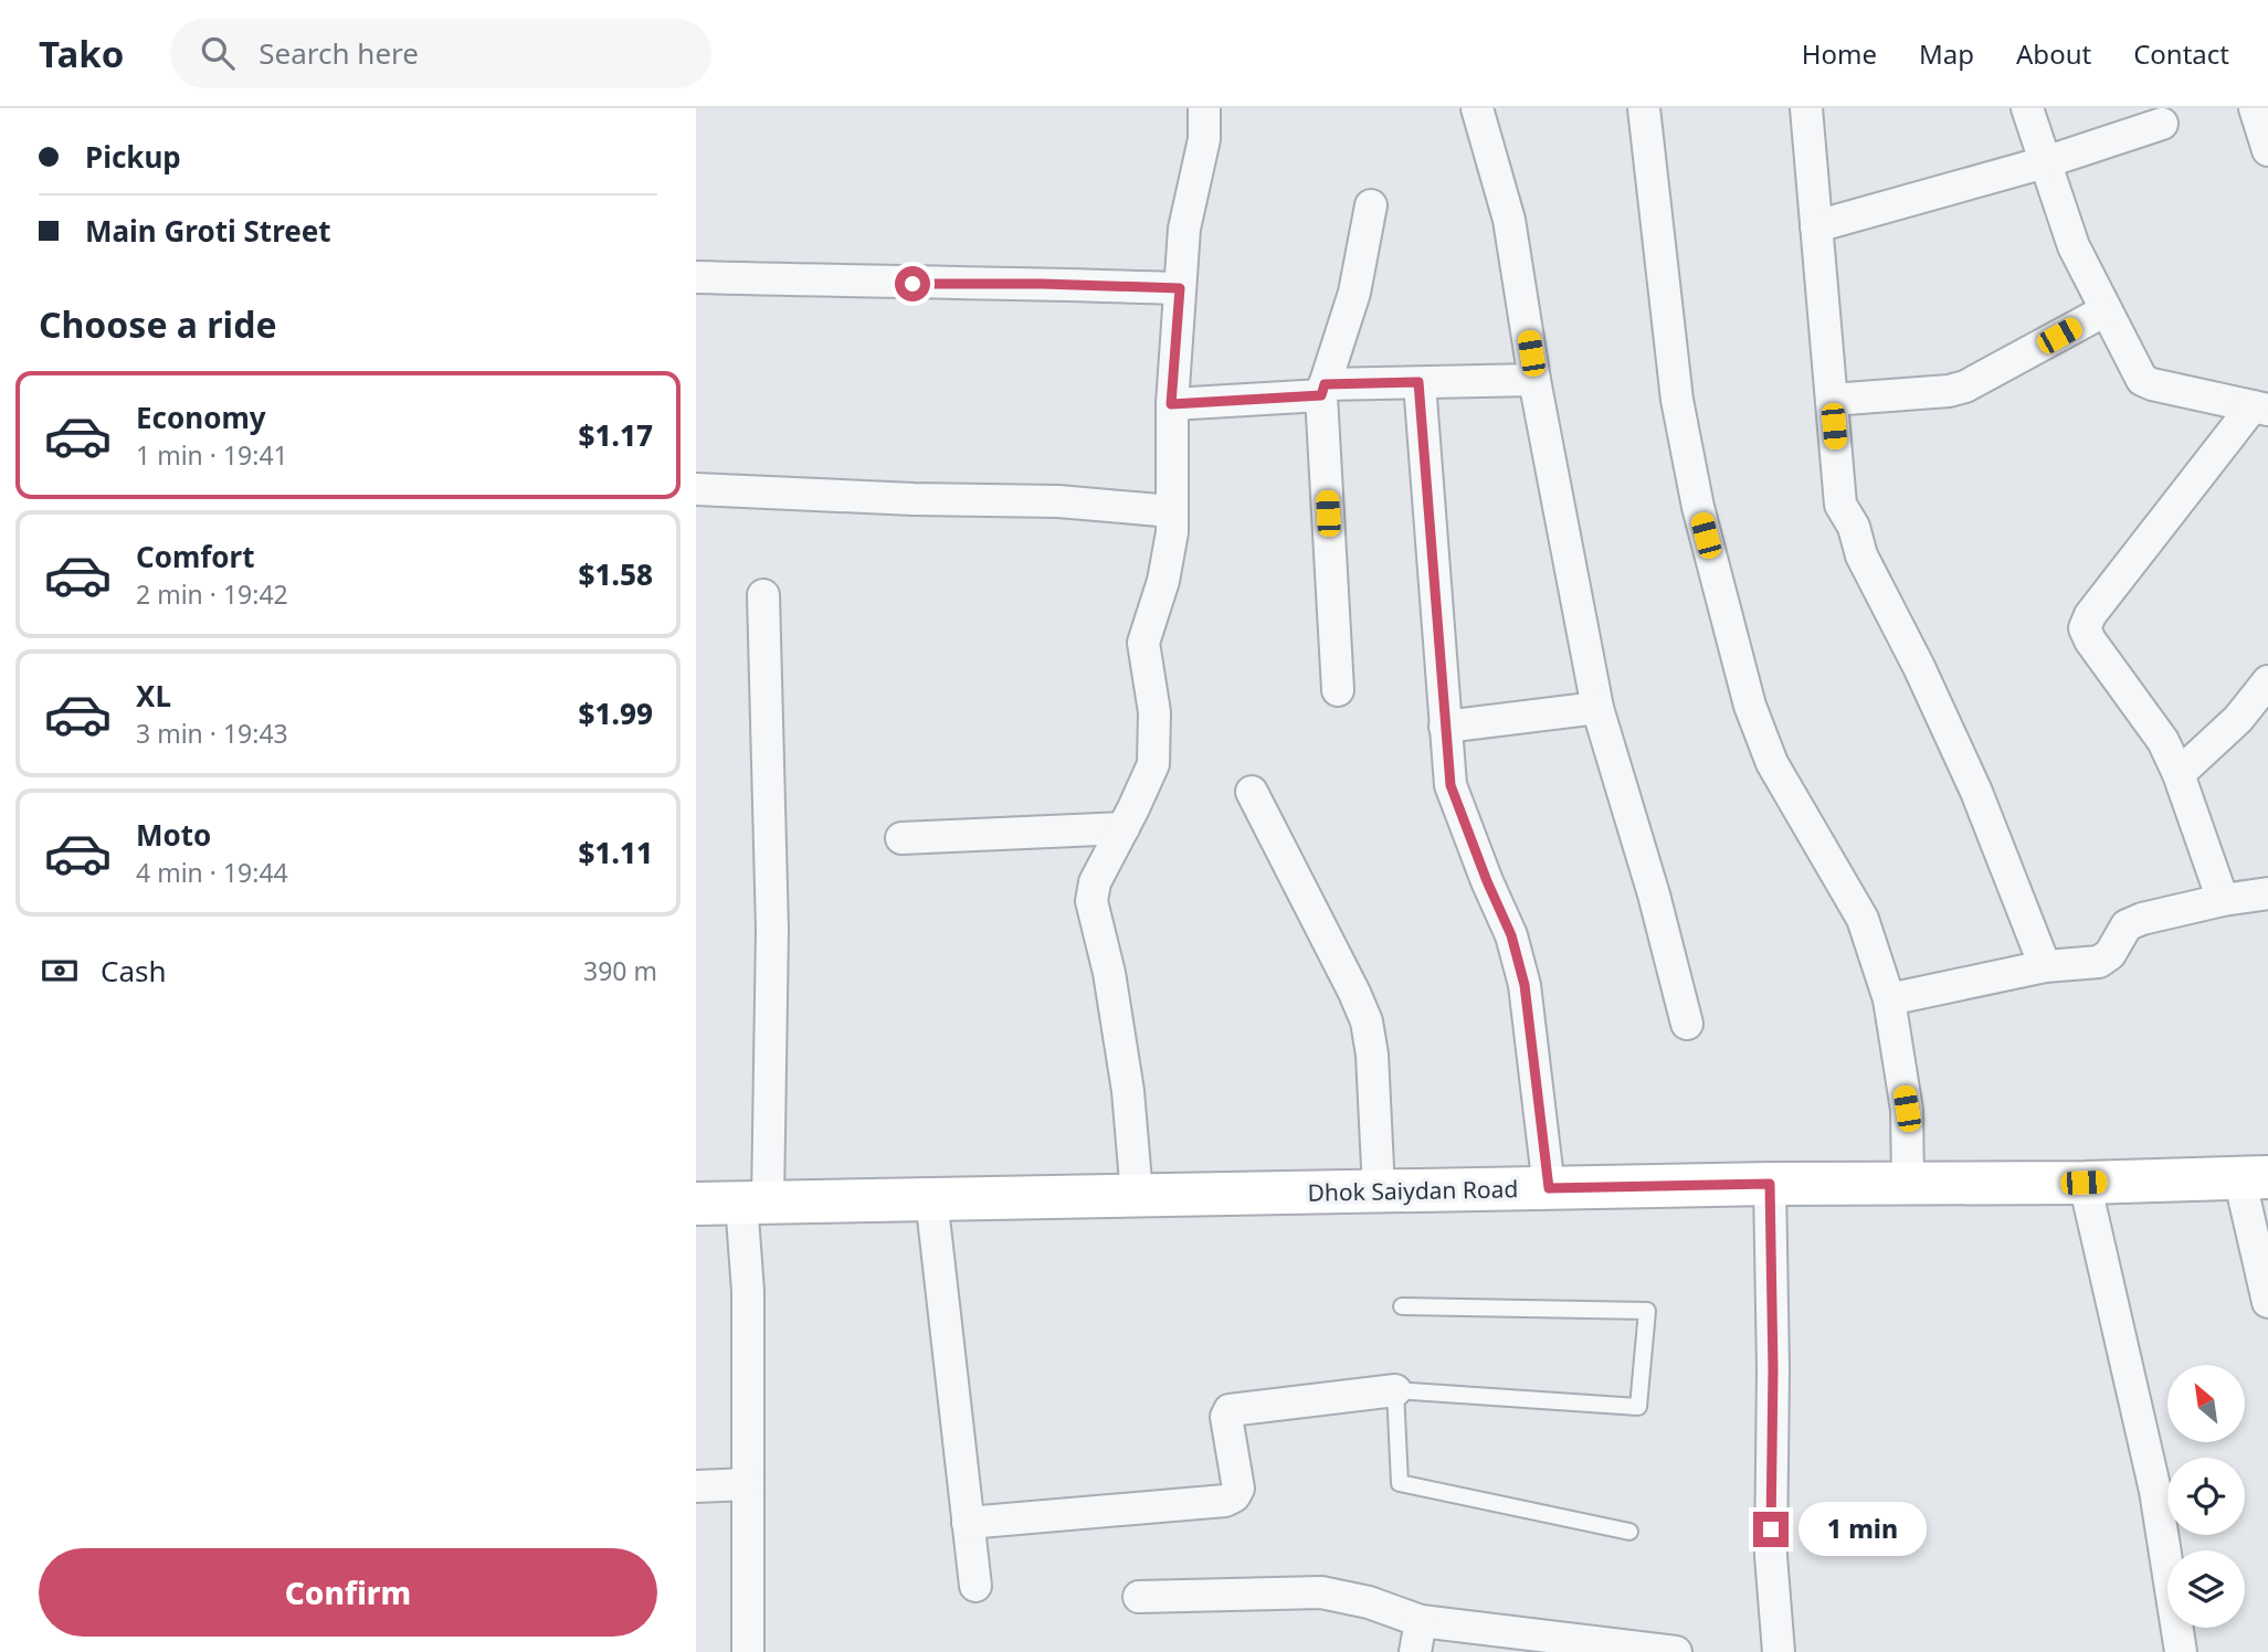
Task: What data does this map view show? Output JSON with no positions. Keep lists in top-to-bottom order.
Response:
{
  "streets": {
    "main road": ["Dhok Saiydan Road"]
  },
  "north": "top left",
  "page": {
    "header": "Tako",
    "search": "Search here",
    "nav": [
      "Home",
      "Map",
      "About",
      "Contact"
    ],
    "banner": ["Pickup", "Main Groti Street"],
    "heading": "Choose a ride",
    "list": [
      {
        "name": "Economy",
        "note": "1 min · 19:41",
        "value": "$1.17"
      },
      {
        "name": "Comfort",
        "note": "2 min · 19:42",
        "value": "$1.58"
      },
      {
        "name": "XL",
        "note": "3 min · 19:43",
        "value": "$1.99"
      },
      {
        "name": "Moto",
        "note": "4 min · 19:44",
        "value": "$1.11"
      }
    ],
    "pay": ["Cash", "390 m"],
    "bubble": "1 min",
    "buttons": "Confirm"
  }
}
